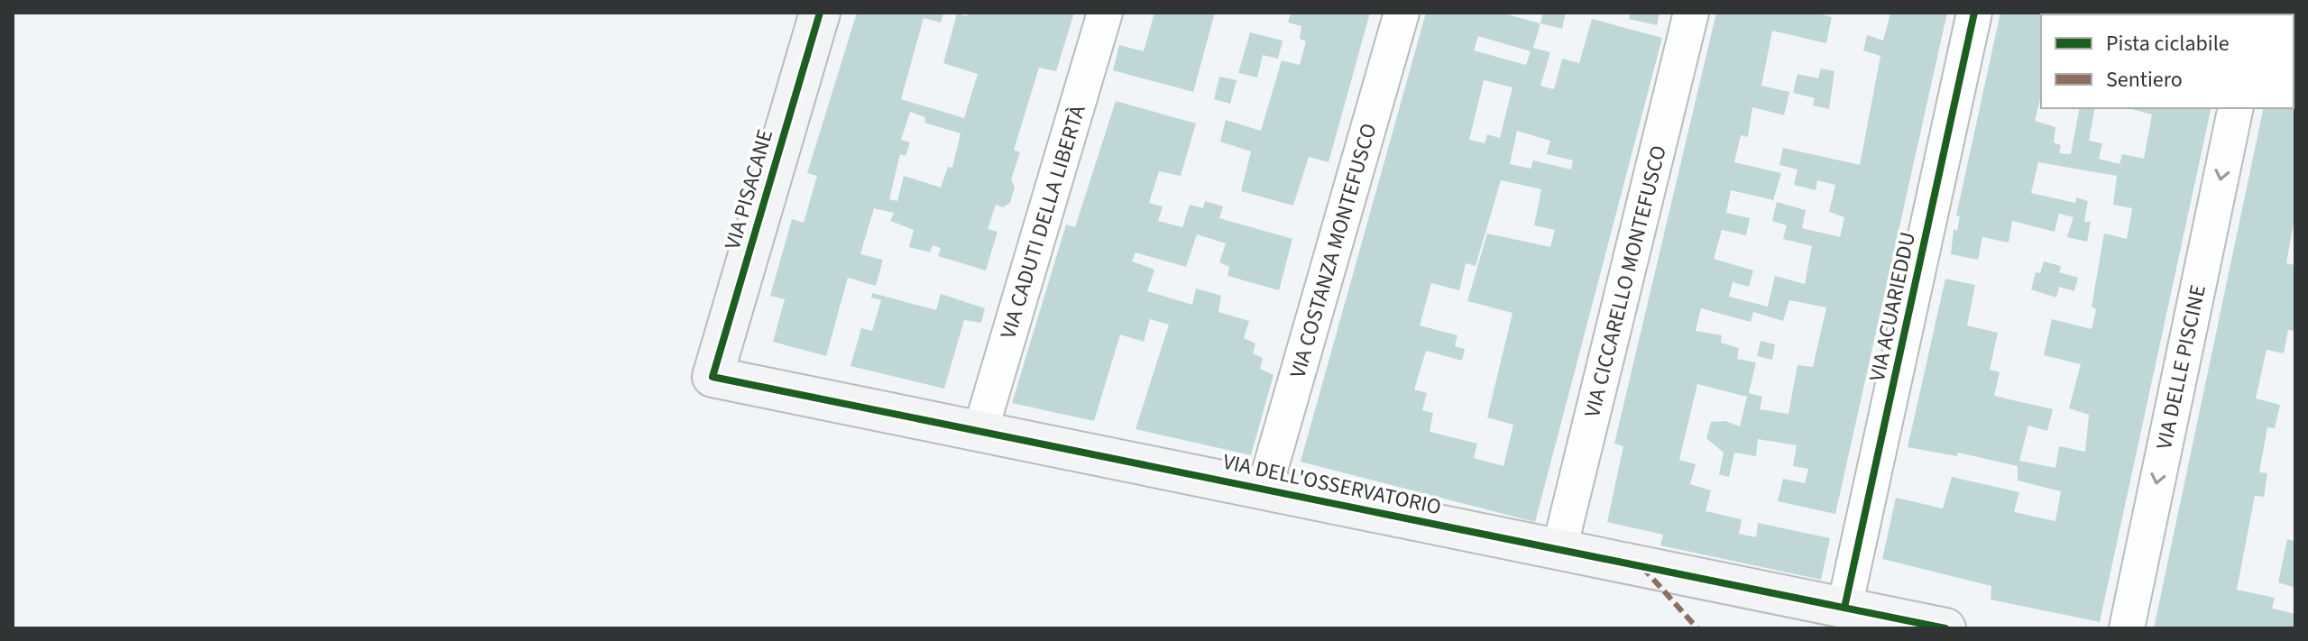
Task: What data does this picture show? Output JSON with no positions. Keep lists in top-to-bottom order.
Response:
{
  "streets": {
    "street": [
      "VIA PISACANE",
      "VIA CADUTI DELLA LIBERTÀ",
      "VIA COSTANZA MONTEFUSCO",
      "VIA CICCARELLO MONTEFUSCO",
      "VIA ACUARIEDDU",
      "VIA DELLE PISCINE",
      "VIA DELL'OSSERVATORIO"
    ]
  },
  "crossings": [
    ["VIA PISACANE", "VIA DELL'OSSERVATORIO"],
    ["VIA CADUTI DELLA LIBERTÀ", "VIA DELL'OSSERVATORIO"],
    ["VIA COSTANZA MONTEFUSCO", "VIA DELL'OSSERVATORIO"],
    ["VIA CICCARELLO MONTEFUSCO", "VIA DELL'OSSERVATORIO"],
    ["VIA ACUARIEDDU", "VIA DELL'OSSERVATORIO"]
  ],
  "one_way": ["VIA DELLE PISCINE"],
  "legend": ["Pista ciclabile", "Sentiero"]
}
